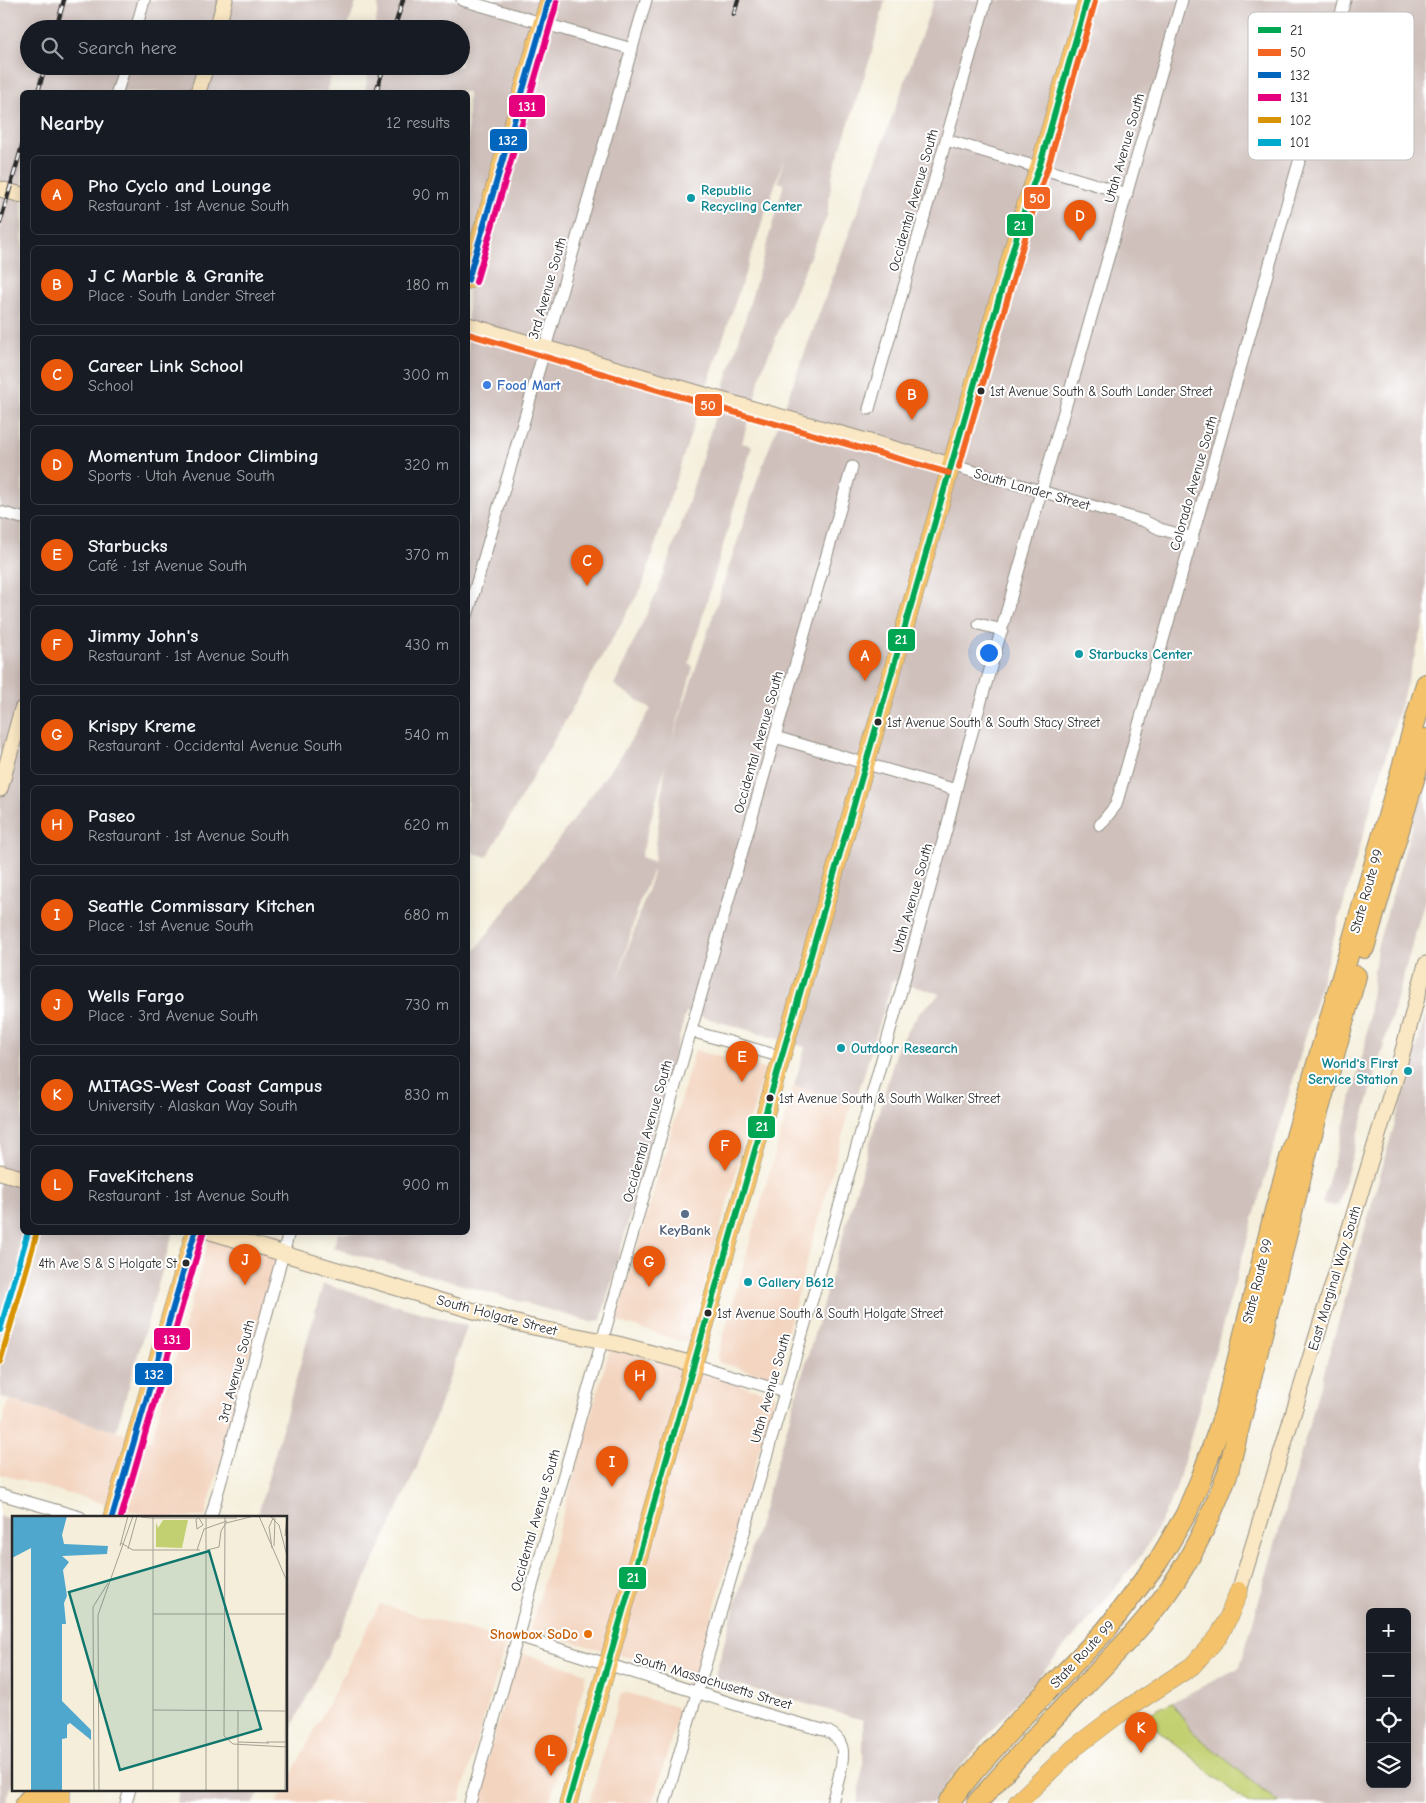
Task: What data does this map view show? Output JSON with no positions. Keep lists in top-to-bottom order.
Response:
{
  "streets": {
    "highway": ["State Route 99"],
    "main road": ["South Lander Street", "East Marginal Way South", "South Holgate Street"],
    "street": [
      "Utah Avenue South",
      "Occidental Avenue South",
      "3rd Avenue South",
      "Colorado Avenue South",
      "South Massachusetts Street"
    ]
  },
  "crossings": [
    ["Utah Avenue South", "South Lander Street"],
    ["Utah Avenue South", "South Holgate Street"],
    ["Utah Avenue South", "South Massachusetts Street"],
    ["Occidental Avenue South", "South Holgate Street"],
    ["Occidental Avenue South", "South Massachusetts Street"],
    ["3rd Avenue South", "South Lander Street"],
    ["3rd Avenue South", "South Holgate Street"],
    ["Colorado Avenue South", "South Lander Street"]
  ],
  "places": [
    "Republic Recycling Center",
    "Food Mart",
    "1st Avenue South & South Lander Street",
    "Starbucks Center",
    "1st Avenue South & South Stacy Street",
    "Outdoor Research",
    "World's First Service Station",
    "1st Avenue South & South Walker Street",
    "KeyBank",
    "4th Ave S & S Holgate St",
    "Gallery B612",
    "1st Avenue South & South Holgate Street",
    "Showbox SoDo"
  ],
  "lines": [
    "transit line 21",
    "transit line 132",
    "transit line 50",
    "transit line 131",
    "transit line 102",
    "transit line 101"
  ],
  "legend": [
    "21",
    "50",
    "132",
    "131",
    "102",
    "101"
  ],
  "page": {
    "search": "Search here",
    "heading": ["Nearby", "12 results"],
    "list": [
      {
        "mark": "A",
        "name": "Pho Cyclo and Lounge",
        "note": "Restaurant · 1st Avenue South",
        "value": "90 m"
      },
      {
        "mark": "B",
        "name": "J C Marble & Granite",
        "note": "Place · South Lander Street",
        "value": "180 m"
      },
      {
        "mark": "C",
        "name": "Career Link School",
        "note": "School",
        "value": "300 m"
      },
      {
        "mark": "D",
        "name": "Momentum Indoor Climbing",
        "note": "Sports · Utah Avenue South",
        "value": "320 m"
      },
      {
        "mark": "E",
        "name": "Starbucks",
        "note": "Café · 1st Avenue South",
        "value": "370 m"
      },
      {
        "mark": "F",
        "name": "Jimmy John's",
        "note": "Restaurant · 1st Avenue South",
        "value": "430 m"
      },
      {
        "mark": "G",
        "name": "Krispy Kreme",
        "note": "Restaurant · Occidental Avenue South",
        "value": "540 m"
      },
      {
        "mark": "H",
        "name": "Paseo",
        "note": "Restaurant · 1st Avenue South",
        "value": "620 m"
      },
      {
        "mark": "I",
        "name": "Seattle Commissary Kitchen",
        "note": "Place · 1st Avenue South",
        "value": "680 m"
      },
      {
        "mark": "J",
        "name": "Wells Fargo",
        "note": "Place · 3rd Avenue South",
        "value": "730 m"
      },
      {
        "mark": "K",
        "name": "MITAGS-West Coast Campus",
        "note": "University · Alaskan Way South",
        "value": "830 m"
      },
      {
        "mark": "L",
        "name": "FaveKitchens",
        "note": "Restaurant · 1st Avenue South",
        "value": "900 m"
      }
    ],
    "pins": [
      "D",
      "B",
      "C",
      "A",
      "E",
      "F",
      "J",
      "G",
      "H",
      "I",
      "K",
      "L"
    ],
    "map_buttons": ["+", "−"]
  }
}
